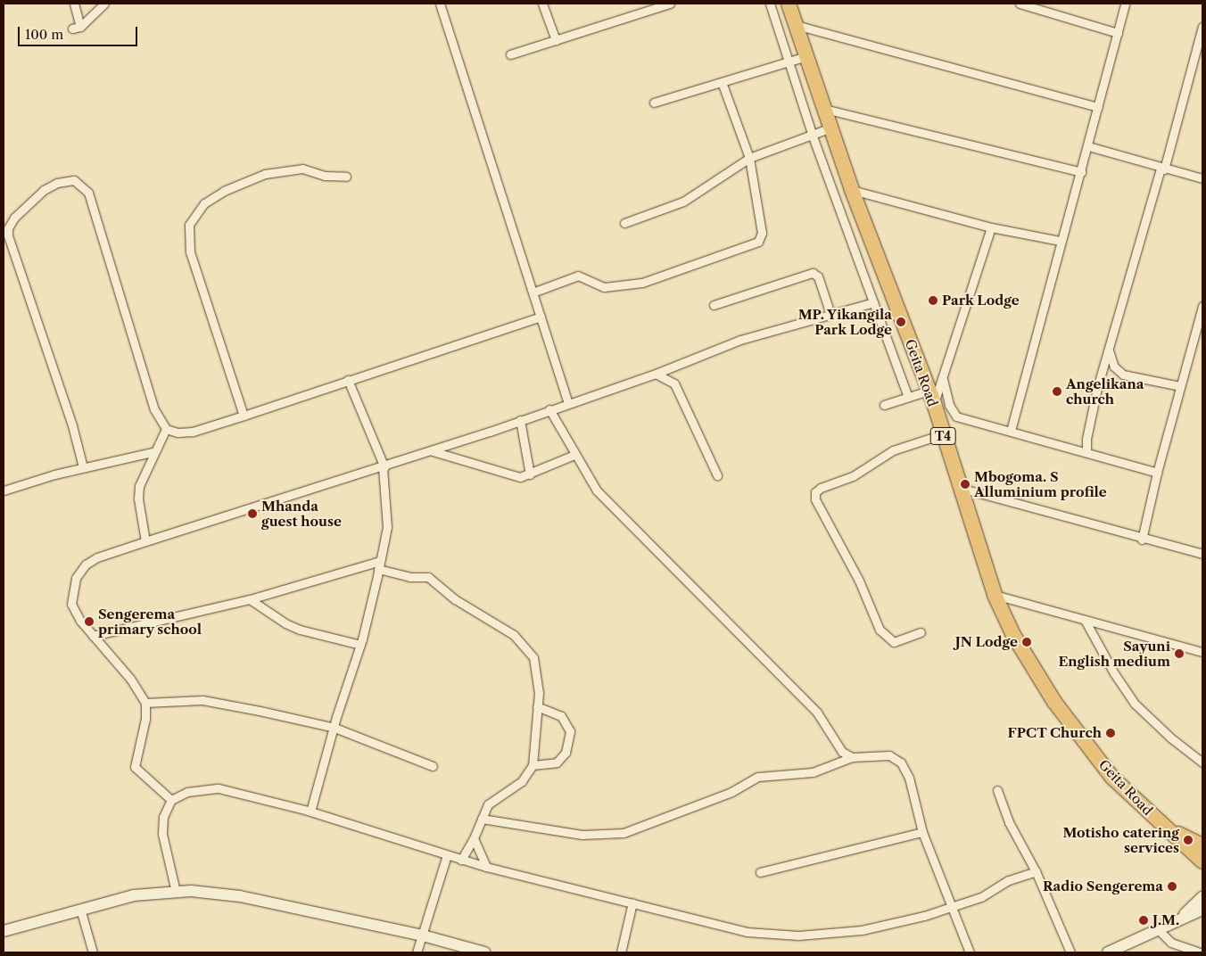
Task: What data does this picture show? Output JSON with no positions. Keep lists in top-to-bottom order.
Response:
{
  "streets": {
    "highway": ["Geita Road", "T4"]
  },
  "places": [
    "Park Lodge",
    "MP. Yikangila Park Lodge",
    "Angelikana church",
    "Mbogoma. S Alluminium profile",
    "Mhanda guest house",
    "Sengerema primary school",
    "JN Lodge",
    "Sayuni English medium",
    "FPCT Church",
    "Motisho catering services",
    "Radio Sengerema",
    "J.M."
  ],
  "scale_bar": "100 m"
}
